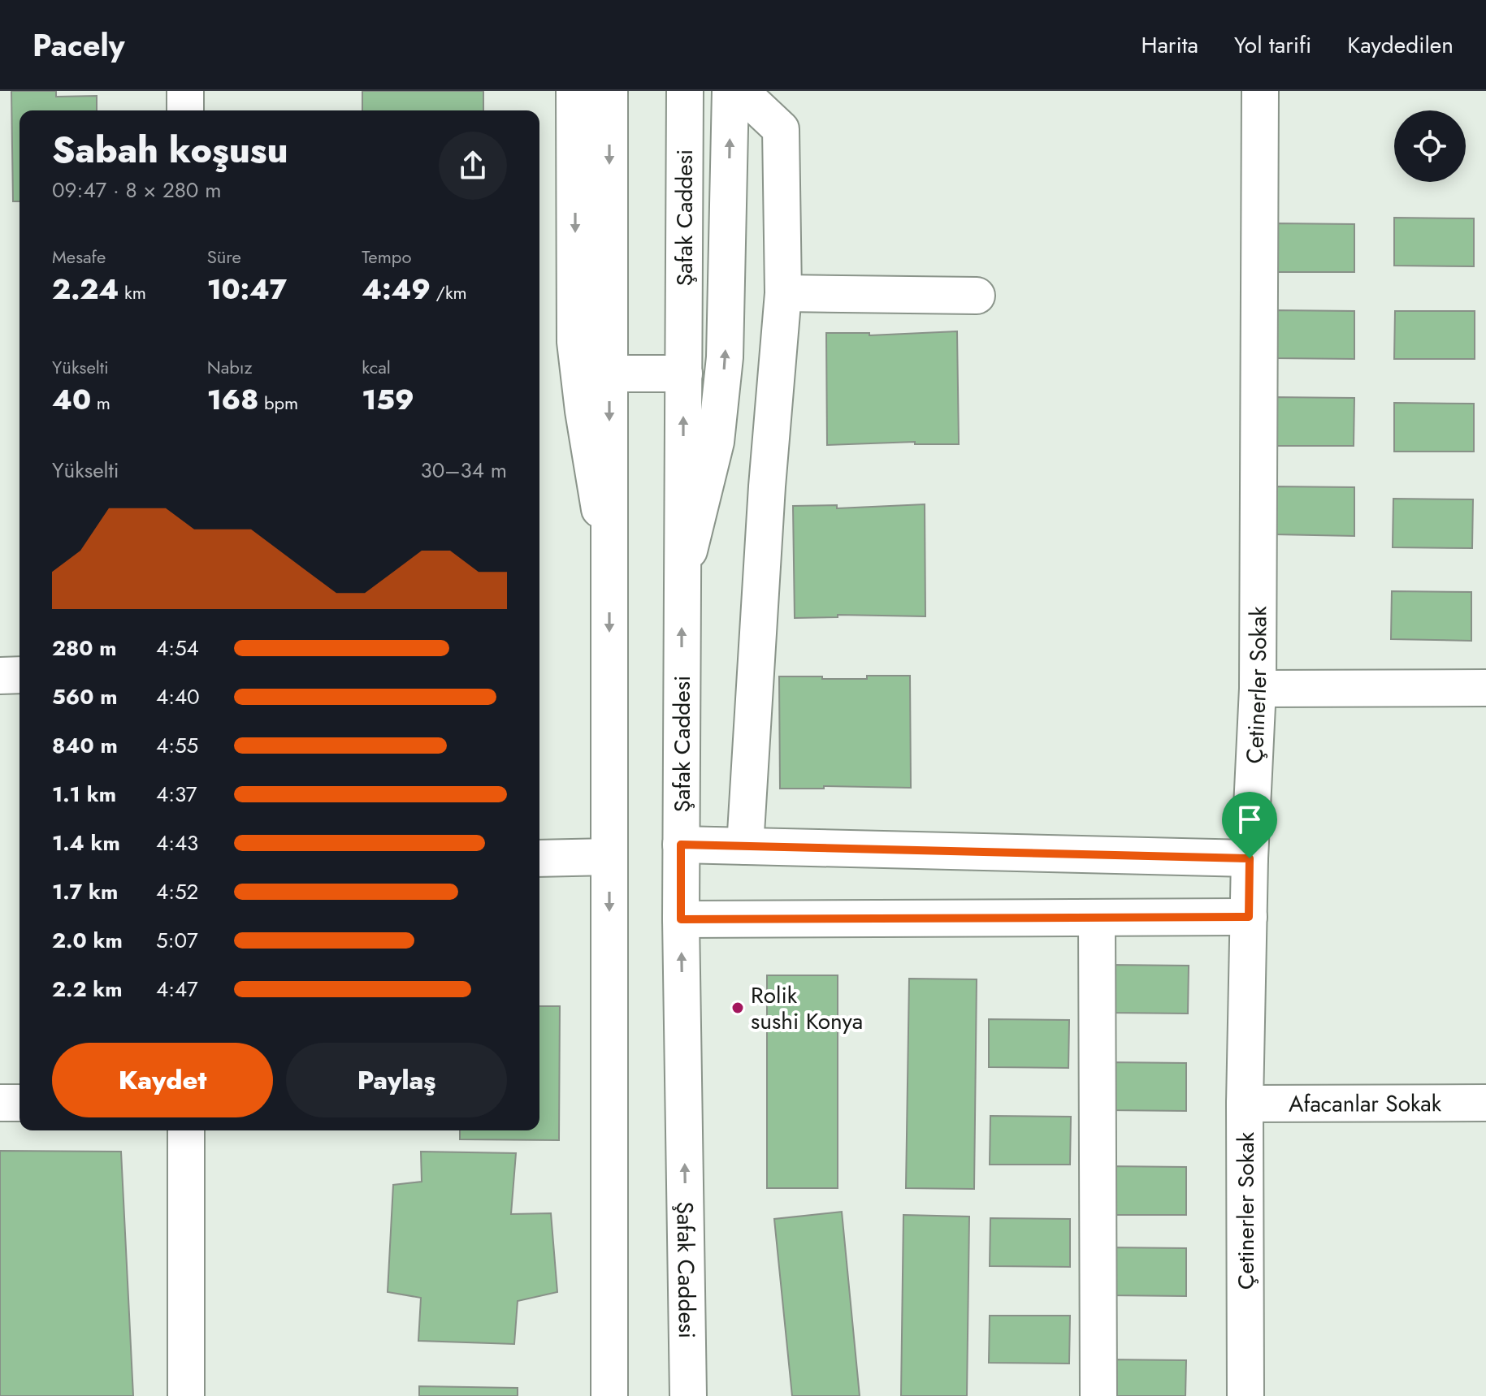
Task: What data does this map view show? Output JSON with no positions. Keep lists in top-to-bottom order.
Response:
{
  "streets": {
    "street": ["Şafak Caddesi", "Çetinerler Sokak", "Afacanlar Sokak"]
  },
  "crossings": [
    ["Çetinerler Sokak", "Afacanlar Sokak"]
  ],
  "places": ["Rolik sushi Konya"],
  "page": {
    "header": "Pacely",
    "nav": ["Harita", "Yol tarifi", "Kaydedilen"],
    "heading": ["Sabah koşusu", "09:47 · 8 × 280 m"],
    "stats": [
      ["Mesafe", "2.24 km"],
      ["Süre", "10:47"],
      ["Tempo", "4:49 /km"],
      ["Yükselti", "40 m"],
      ["Nabız", "168 bpm"],
      ["kcal", "159"]
    ],
    "chart": ["Yükselti", "30–34 m"],
    "list": [
      {
        "name": "280 m",
        "note": "4:54"
      },
      {
        "name": "560 m",
        "note": "4:40"
      },
      {
        "name": "840 m",
        "note": "4:55"
      },
      {
        "name": "1.1 km",
        "note": "4:37"
      },
      {
        "name": "1.4 km",
        "note": "4:43"
      },
      {
        "name": "1.7 km",
        "note": "4:52"
      },
      {
        "name": "2.0 km",
        "note": "5:07"
      },
      {
        "name": "2.2 km",
        "note": "4:47"
      }
    ],
    "buttons": ["Kaydet", "Paylaş"]
  }
}
